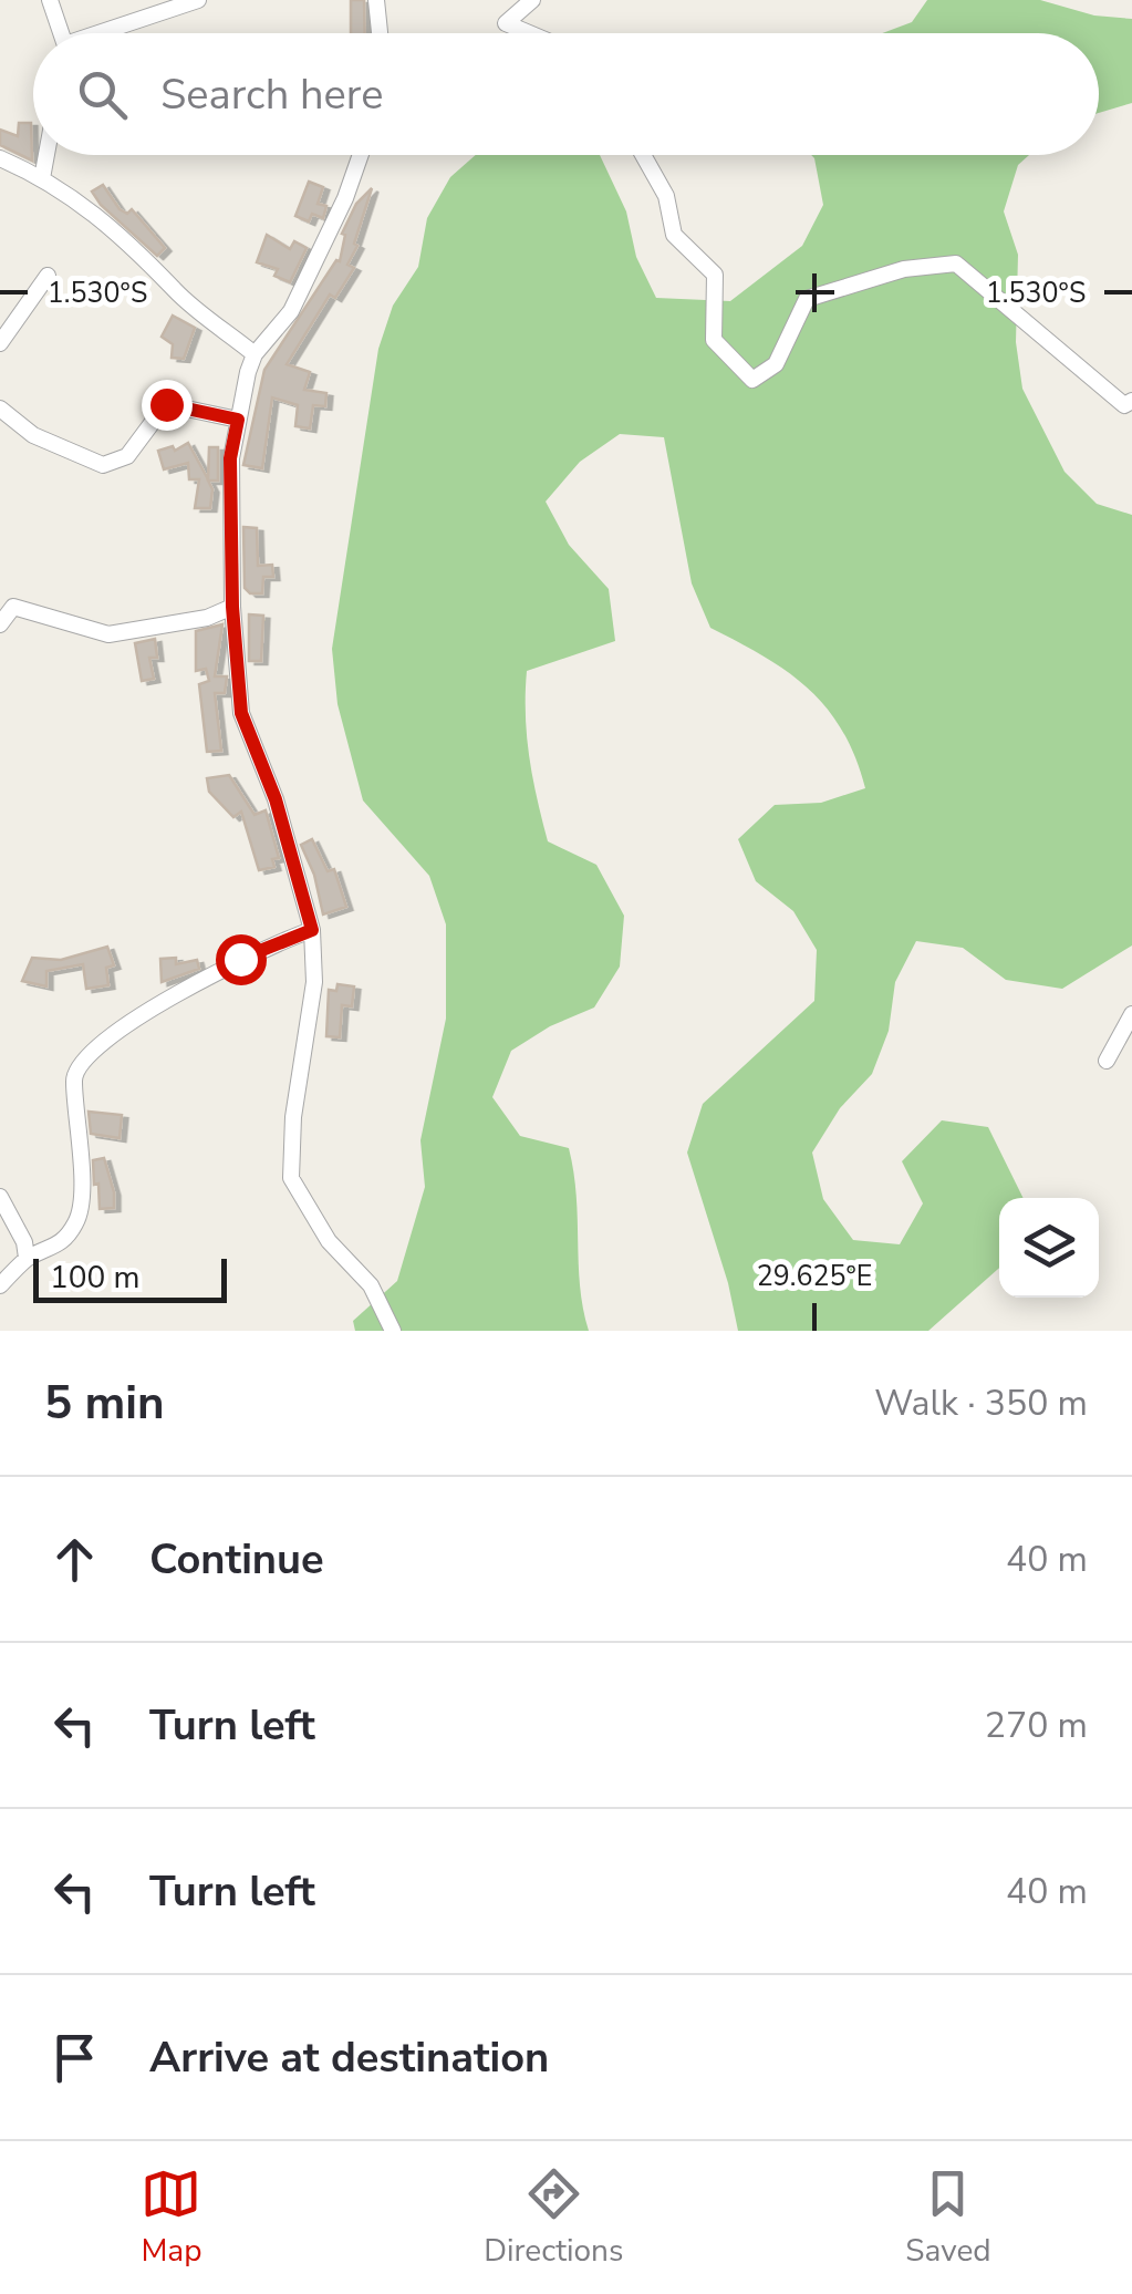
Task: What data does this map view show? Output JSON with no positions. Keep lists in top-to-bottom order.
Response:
{
  "scale_bar": "100 m",
  "page": {
    "search": "Search here",
    "scale": "100 m",
    "heading": ["5 min", "Walk · 350 m"],
    "list": [
      ["Continue", "40 m"],
      ["Turn left", "270 m"],
      ["Turn left", "40 m"],
      "Arrive at destination"
    ],
    "nav": ["Map", "Directions", "Saved"]
  },
  "coordinates": ["1.530°S", "29.625°E"]
}
